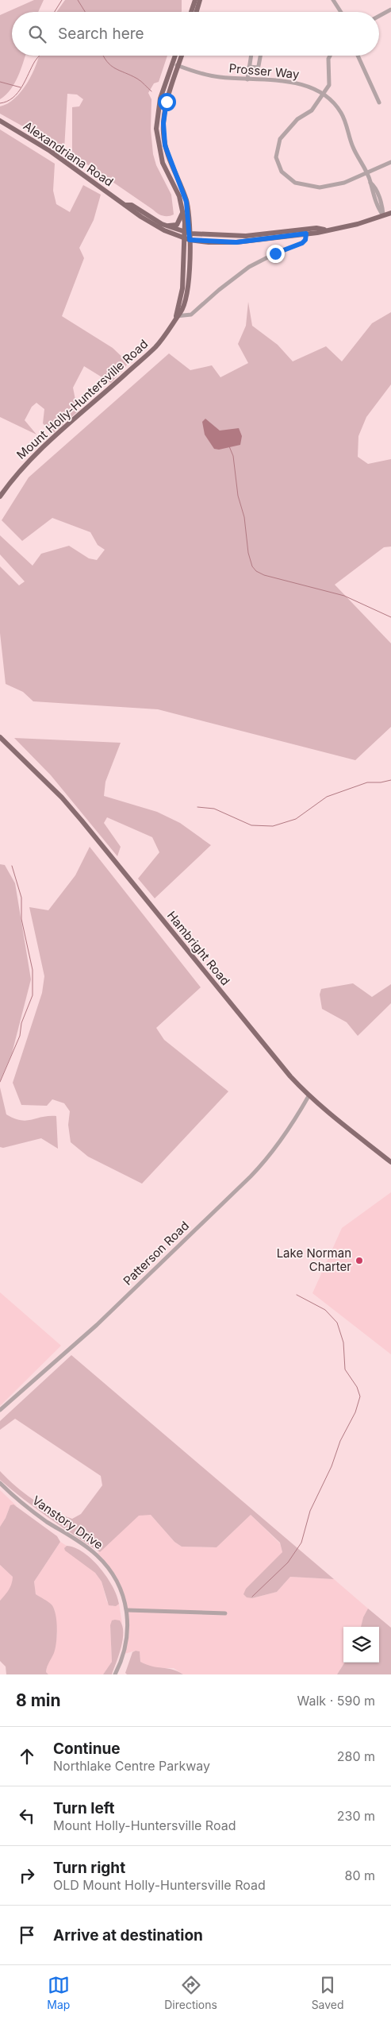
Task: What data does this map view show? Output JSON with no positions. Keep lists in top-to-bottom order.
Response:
{
  "streets": {
    "main road": ["Alexandriana Road", "Mount Holly-Huntersville Road", "Hambright Road"],
    "street": ["Prosser Way", "Patterson Road", "Vanstory Drive"]
  },
  "crossings": [
    ["Prosser Way", "Mount Holly-Huntersville Road"],
    ["Alexandriana Road", "Mount Holly-Huntersville Road"],
    ["Hambright Road", "Patterson Road"]
  ],
  "places": ["Lake Norman Charter"],
  "page": {
    "search": "Search here",
    "heading": ["8 min", "Walk · 590 m"],
    "list": [
      ["Continue", "Northlake Centre Parkway", "280 m"],
      ["Turn left", "Mount Holly-Huntersville Road", "230 m"],
      ["Turn right", "OLD Mount Holly-Huntersville Road", "80 m"],
      "Arrive at destination"
    ],
    "nav": ["Map", "Directions", "Saved"]
  }
}
